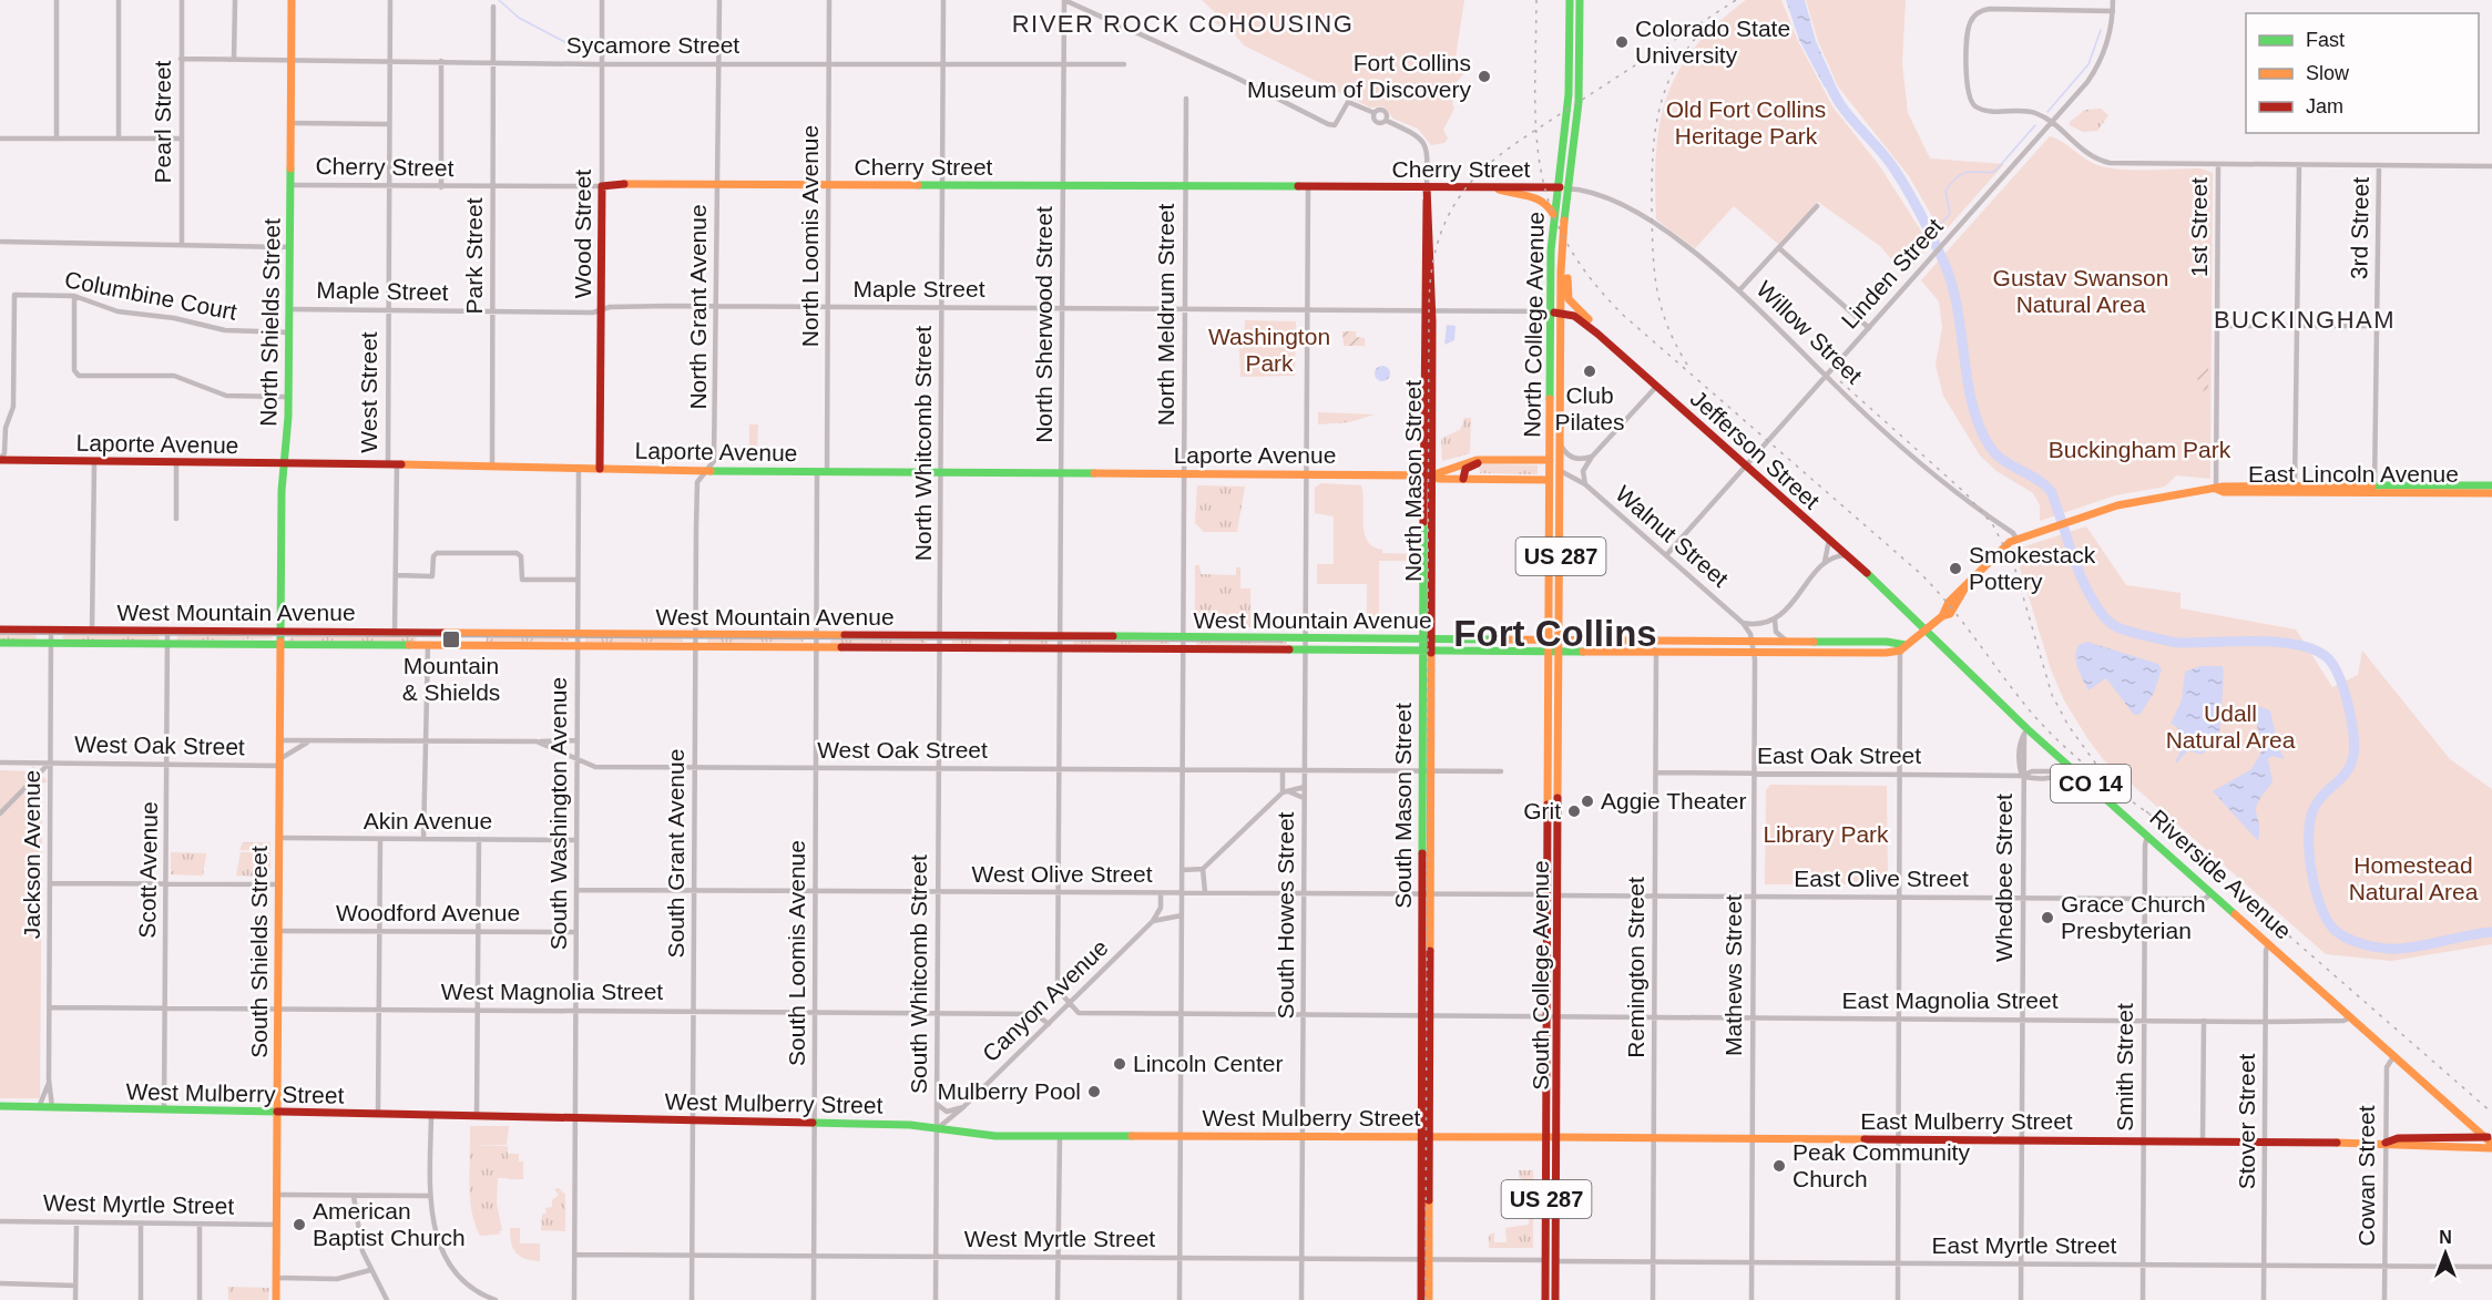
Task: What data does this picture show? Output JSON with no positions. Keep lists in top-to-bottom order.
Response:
{
  "streets": {
    "main road": [
      "Cherry Street",
      "Wood Street",
      "North Shields Street",
      "North College Avenue",
      "Willow Street",
      "Laporte Avenue",
      "Jefferson Street",
      "East Lincoln Avenue",
      "North Mason Street",
      "US 287",
      "West Mountain Avenue",
      "CO 14",
      "South Mason Street",
      "Riverside Avenue",
      "South Shields Street",
      "South College Avenue",
      "West Mulberry Street",
      "East Mulberry Street"
    ],
    "street": [
      "Sycamore Street",
      "Pearl Street",
      "1st Street",
      "3rd Street",
      "North Loomis Avenue",
      "Park Street",
      "Linden Street",
      "Maple Street",
      "Columbine Court",
      "North Grant Avenue",
      "North Meldrum Street",
      "North Sherwood Street",
      "West Street",
      "North Whitcomb Street",
      "Walnut Street",
      "West Oak Street",
      "East Oak Street",
      "South Washington Avenue",
      "Akin Avenue",
      "South Grant Avenue",
      "Jackson Avenue",
      "Scott Avenue",
      "West Olive Street",
      "Whedbee Street",
      "East Olive Street",
      "Woodford Avenue",
      "South Howes Street",
      "South Loomis Avenue",
      "Remington Street",
      "South Whitcomb Street",
      "Mathews Street",
      "West Magnolia Street",
      "Canyon Avenue",
      "East Magnolia Street",
      "Smith Street",
      "Stover Street",
      "Cowan Street",
      "West Myrtle Street",
      "East Myrtle Street"
    ]
  },
  "crossings": [
    ["Sycamore Street", "Pearl Street"],
    ["Sycamore Street", "Wood Street"],
    ["Sycamore Street", "North Loomis Avenue"],
    ["Sycamore Street", "Park Street"],
    ["Sycamore Street", "North Grant Avenue"],
    ["Sycamore Street", "North Shields Street"],
    ["Sycamore Street", "North Sherwood Street"],
    ["Sycamore Street", "West Street"],
    ["Sycamore Street", "North Whitcomb Street"],
    ["Cherry Street", "Wood Street"],
    ["Cherry Street", "North Loomis Avenue"],
    ["Cherry Street", "Park Street"],
    ["Cherry Street", "North Grant Avenue"],
    ["Cherry Street", "North Meldrum Street"],
    ["Cherry Street", "North Shields Street"],
    ["Cherry Street", "North Sherwood Street"],
    ["Cherry Street", "North College Avenue"],
    ["Cherry Street", "Willow Street"],
    ["Cherry Street", "West Street"],
    ["Cherry Street", "North Whitcomb Street"],
    ["Cherry Street", "North Mason Street"],
    ["Cherry Street", "South Howes Street"],
    ["1st Street", "East Lincoln Avenue"],
    ["3rd Street", "East Lincoln Avenue"],
    ["Wood Street", "Maple Street"],
    ["Wood Street", "Laporte Avenue"],
    ["North Loomis Avenue", "Maple Street"],
    ["North Loomis Avenue", "Laporte Avenue"],
    ["Park Street", "Maple Street"],
    ["Park Street", "Laporte Avenue"],
    ["Linden Street", "Willow Street"],
    ["Linden Street", "Jefferson Street"],
    ["Linden Street", "Walnut Street"],
    ["Maple Street", "North Grant Avenue"],
    ["Maple Street", "North Meldrum Street"],
    ["Maple Street", "North Shields Street"],
    ["Maple Street", "North Sherwood Street"],
    ["Maple Street", "North College Avenue"],
    ["Maple Street", "West Street"],
    ["Maple Street", "North Whitcomb Street"],
    ["Maple Street", "Jefferson Street"],
    ["Maple Street", "North Mason Street"],
    ["Maple Street", "South Howes Street"],
    ["Columbine Court", "North Shields Street"],
    ["Columbine Court", "Laporte Avenue"],
    ["North Grant Avenue", "Laporte Avenue"],
    ["North Grant Avenue", "West Mountain Avenue"],
    ["North Grant Avenue", "South Grant Avenue"],
    ["North Meldrum Street", "Laporte Avenue"],
    ["North Meldrum Street", "West Mountain Avenue"],
    ["North Meldrum Street", "West Oak Street"],
    ["North Meldrum Street", "West Olive Street"],
    ["North Meldrum Street", "West Mulberry Street"],
    ["North Meldrum Street", "West Myrtle Street"],
    ["North Shields Street", "Laporte Avenue"],
    ["North Shields Street", "West Mountain Avenue"],
    ["North Shields Street", "South Shields Street"],
    ["North Sherwood Street", "Laporte Avenue"],
    ["North Sherwood Street", "West Mountain Avenue"],
    ["North Sherwood Street", "West Oak Street"],
    ["North Sherwood Street", "West Olive Street"],
    ["North Sherwood Street", "Canyon Avenue"],
    ["North College Avenue", "Willow Street"],
    ["North College Avenue", "Laporte Avenue"],
    ["North College Avenue", "Jefferson Street"],
    ["North College Avenue", "Walnut Street"],
    ["North College Avenue", "West Mountain Avenue"],
    ["North College Avenue", "CO 14"],
    ["North College Avenue", "South College Avenue"],
    ["Willow Street", "East Lincoln Avenue"],
    ["West Street", "Laporte Avenue"],
    ["West Street", "West Mountain Avenue"],
    ["North Whitcomb Street", "Laporte Avenue"],
    ["North Whitcomb Street", "West Mountain Avenue"],
    ["North Whitcomb Street", "South Whitcomb Street"],
    ["Laporte Avenue", "North Mason Street"],
    ["Laporte Avenue", "South Washington Avenue"],
    ["Laporte Avenue", "South Howes Street"],
    ["Jefferson Street", "East Lincoln Avenue"],
    ["Jefferson Street", "CO 14"],
    ["Jefferson Street", "Riverside Avenue"],
    ["East Lincoln Avenue", "West Mountain Avenue"],
    ["East Lincoln Avenue", "Riverside Avenue"],
    ["North Mason Street", "West Mountain Avenue"],
    ["North Mason Street", "South Mason Street"],
    ["Walnut Street", "West Mountain Avenue"],
    ["Walnut Street", "Mathews Street"],
    ["West Mountain Avenue", "South Mason Street"],
    ["West Mountain Avenue", "South Washington Avenue"],
    ["West Mountain Avenue", "South Grant Avenue"],
    ["West Mountain Avenue", "Jackson Avenue"],
    ["West Mountain Avenue", "Scott Avenue"],
    ["West Mountain Avenue", "South Howes Street"],
    ["West Mountain Avenue", "South Shields Street"],
    ["West Mountain Avenue", "South Loomis Avenue"],
    ["West Mountain Avenue", "Remington Street"],
    ["West Mountain Avenue", "South Whitcomb Street"],
    ["West Mountain Avenue", "South College Avenue"],
    ["West Mountain Avenue", "Mathews Street"],
    ["West Oak Street", "South Mason Street"],
    ["West Oak Street", "South Washington Avenue"],
    ["West Oak Street", "South Grant Avenue"],
    ["West Oak Street", "Jackson Avenue"],
    ["West Oak Street", "Scott Avenue"],
    ["West Oak Street", "South Howes Street"],
    ["West Oak Street", "South Shields Street"],
    ["West Oak Street", "South Loomis Avenue"],
    ["West Oak Street", "South Whitcomb Street"],
    ["East Oak Street", "Riverside Avenue"],
    ["East Oak Street", "Whedbee Street"],
    ["East Oak Street", "Remington Street"],
    ["East Oak Street", "Mathews Street"],
    ["South Mason Street", "West Olive Street"],
    ["South Mason Street", "West Mulberry Street"],
    ["South Mason Street", "West Myrtle Street"],
    ["South Washington Avenue", "Akin Avenue"],
    ["South Washington Avenue", "West Olive Street"],
    ["South Washington Avenue", "Woodford Avenue"],
    ["South Washington Avenue", "West Magnolia Street"],
    ["South Washington Avenue", "West Mulberry Street"],
    ["South Washington Avenue", "West Myrtle Street"],
    ["Akin Avenue", "South Shields Street"],
    ["South Grant Avenue", "West Olive Street"],
    ["South Grant Avenue", "West Magnolia Street"],
    ["South Grant Avenue", "West Mulberry Street"],
    ["South Grant Avenue", "West Myrtle Street"],
    ["Jackson Avenue", "West Magnolia Street"],
    ["Jackson Avenue", "West Mulberry Street"],
    ["Scott Avenue", "West Magnolia Street"],
    ["Scott Avenue", "West Mulberry Street"],
    ["West Olive Street", "East Olive Street"],
    ["West Olive Street", "South Howes Street"],
    ["West Olive Street", "South Loomis Avenue"],
    ["West Olive Street", "South Whitcomb Street"],
    ["West Olive Street", "South College Avenue"],
    ["West Olive Street", "Canyon Avenue"],
    ["Riverside Avenue", "Whedbee Street"],
    ["Riverside Avenue", "East Olive Street"],
    ["Riverside Avenue", "East Magnolia Street"],
    ["Riverside Avenue", "Smith Street"],
    ["Riverside Avenue", "East Mulberry Street"],
    ["Riverside Avenue", "Stover Street"],
    ["Riverside Avenue", "Cowan Street"],
    ["Whedbee Street", "East Olive Street"],
    ["Whedbee Street", "East Magnolia Street"],
    ["Whedbee Street", "East Mulberry Street"],
    ["Whedbee Street", "East Myrtle Street"],
    ["East Olive Street", "Remington Street"],
    ["East Olive Street", "South College Avenue"],
    ["East Olive Street", "Mathews Street"],
    ["East Olive Street", "Smith Street"],
    ["Woodford Avenue", "South Shields Street"],
    ["South Howes Street", "West Mulberry Street"],
    ["South Howes Street", "West Myrtle Street"],
    ["South Shields Street", "West Magnolia Street"],
    ["South Shields Street", "West Mulberry Street"],
    ["South Shields Street", "West Myrtle Street"],
    ["South Loomis Avenue", "West Magnolia Street"],
    ["South Loomis Avenue", "West Mulberry Street"],
    ["South Loomis Avenue", "West Myrtle Street"],
    ["Remington Street", "East Magnolia Street"],
    ["Remington Street", "East Mulberry Street"],
    ["Remington Street", "East Myrtle Street"],
    ["South Whitcomb Street", "West Magnolia Street"],
    ["South Whitcomb Street", "Canyon Avenue"],
    ["South Whitcomb Street", "West Mulberry Street"],
    ["South Whitcomb Street", "West Myrtle Street"],
    ["South College Avenue", "East Magnolia Street"],
    ["South College Avenue", "West Mulberry Street"],
    ["South College Avenue", "East Mulberry Street"],
    ["South College Avenue", "West Myrtle Street"],
    ["South College Avenue", "East Myrtle Street"],
    ["Mathews Street", "East Magnolia Street"],
    ["Mathews Street", "East Mulberry Street"],
    ["Mathews Street", "East Myrtle Street"],
    ["West Magnolia Street", "Canyon Avenue"],
    ["Canyon Avenue", "West Mulberry Street"],
    ["East Magnolia Street", "Smith Street"],
    ["East Magnolia Street", "Stover Street"],
    ["Smith Street", "East Mulberry Street"],
    ["Smith Street", "East Myrtle Street"],
    ["West Mulberry Street", "East Mulberry Street"],
    ["East Mulberry Street", "Stover Street"],
    ["East Mulberry Street", "Cowan Street"],
    ["Stover Street", "East Myrtle Street"],
    ["Cowan Street", "East Myrtle Street"]
  ],
  "districts": ["RIVER ROCK COHOUSING", "BUCKINGHAM", "Fort Collins"],
  "parks": [
    "Old Fort Collins Heritage Park",
    "Gustav Swanson Natural Area",
    "Washington Park",
    "Buckingham Park",
    "Udall Natural Area",
    "Library Park",
    "Homestead Natural Area"
  ],
  "places": {
    "other": [
      "Colorado State University",
      "Fort Collins Museum of Discovery",
      "Club Pilates",
      "Smokestack Pottery",
      "Aggie Theater",
      "Grit",
      "Grace Church Presbyterian",
      "Lincoln Center",
      "Mulberry Pool",
      "Peak Community Church",
      "American Baptist Church"
    ],
    "transit": ["Mountain & Shields"]
  },
  "legend": ["Fast", "Slow", "Jam"],
  "north": "top"
}
